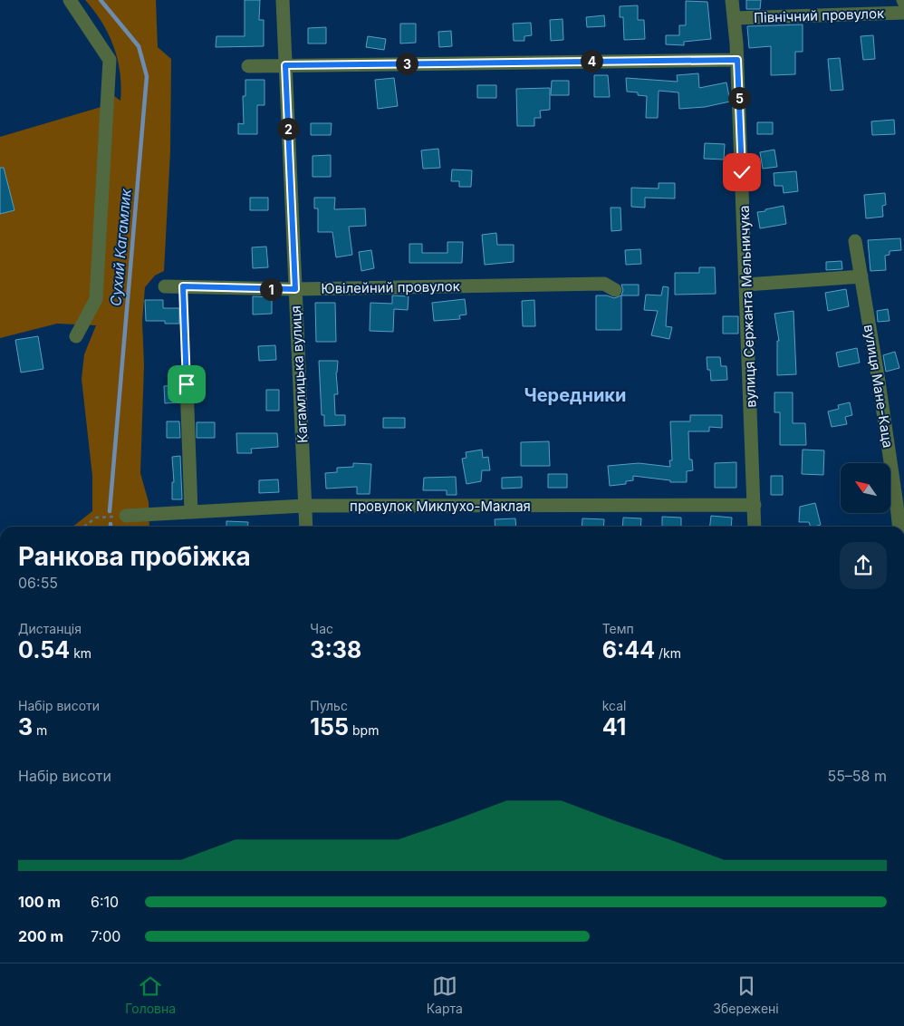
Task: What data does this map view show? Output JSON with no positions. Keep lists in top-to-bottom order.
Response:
{
  "streets": {
    "street": [
      "Північний провулок",
      "Ювілейний провулок",
      "вулиця Сержанта Мельничука",
      "Кагамлицька вулиця",
      "вулиця Мане-Каца",
      "провулок Миклухо-Маклая"
    ]
  },
  "crossings": [
    ["Північний провулок", "вулиця Сержанта Мельничука"],
    ["Ювілейний провулок", "Кагамлицька вулиця"],
    ["вулиця Сержанта Мельничука", "провулок Миклухо-Маклая"],
    ["Кагамлицька вулиця", "провулок Миклухо-Маклая"]
  ],
  "districts": ["Чередники"],
  "water": ["Сухий Кагамлик"],
  "north": "top left",
  "page": {
    "pins": [
      "4",
      "3",
      "5",
      "2",
      "1"
    ],
    "heading": ["Ранкова пробіжка", "06:55"],
    "stats": [
      ["Дистанція", "0.54 km"],
      ["Час", "3:38"],
      ["Темп", "6:44 /km"],
      ["Набір висоти", "3 m"],
      ["Пульс", "155 bpm"],
      ["kcal", "41"]
    ],
    "chart": ["Набір висоти", "55–58 m"],
    "list": [
      {
        "name": "100 m",
        "note": "6:10"
      },
      {
        "name": "200 m",
        "note": "7:00"
      }
    ],
    "tabs": ["Головна", "Карта", "Збережені"]
  }
}
